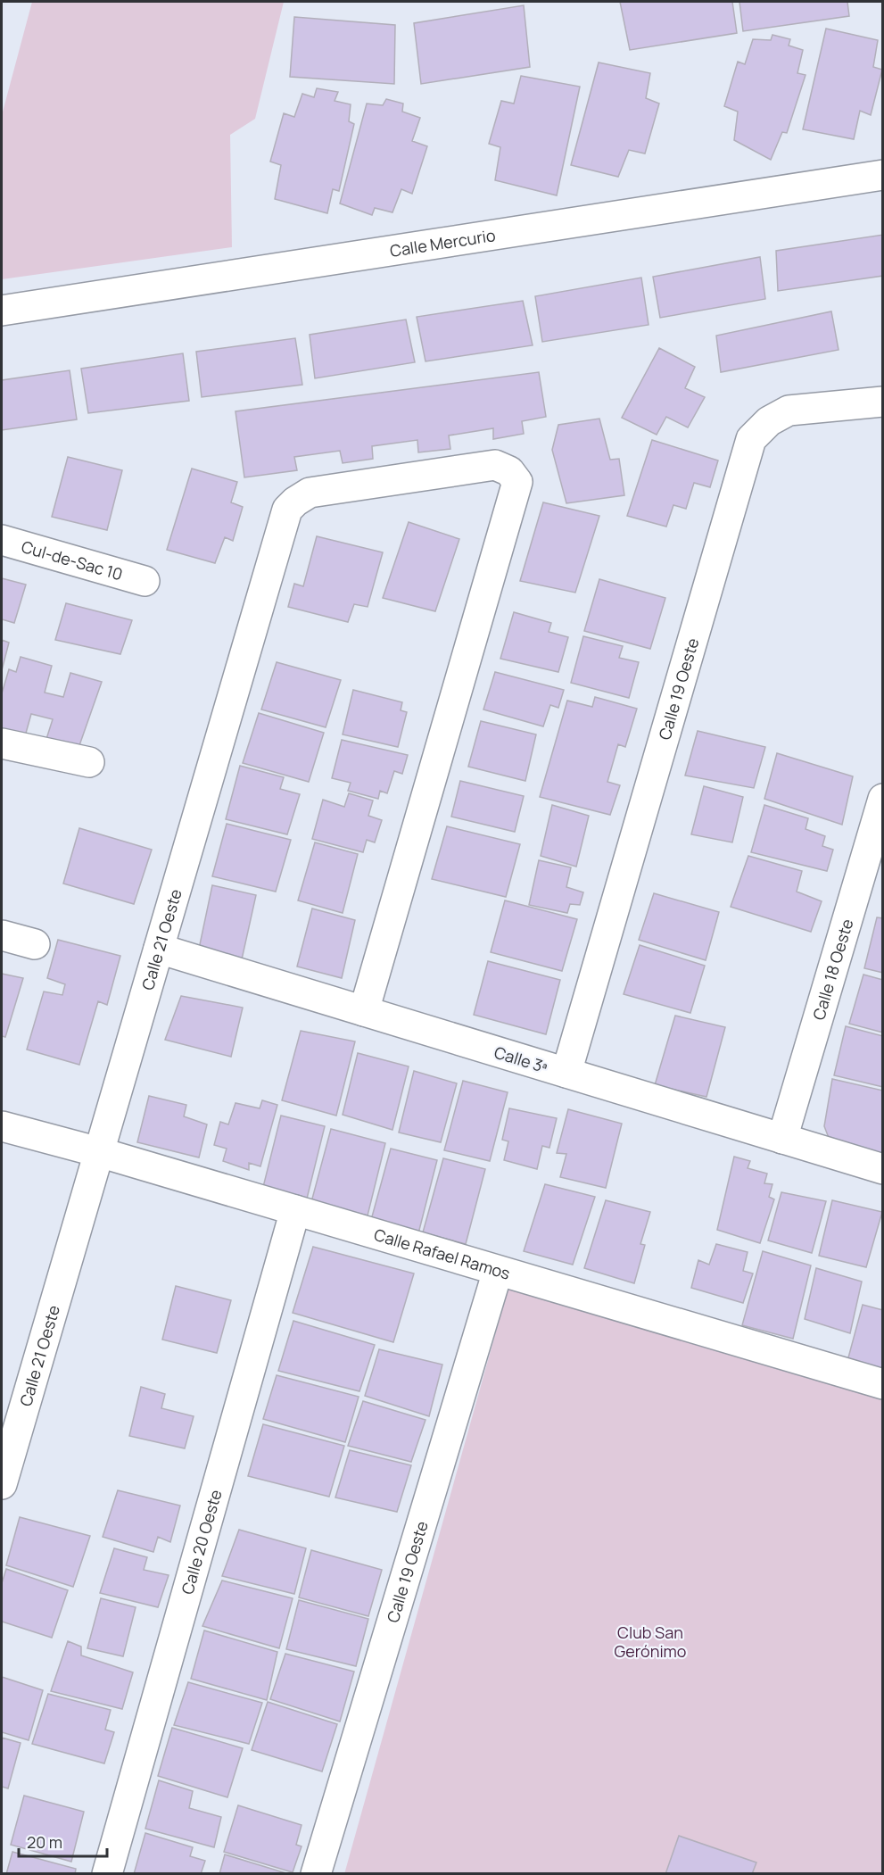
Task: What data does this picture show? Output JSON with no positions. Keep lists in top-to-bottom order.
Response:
{
  "streets": {
    "street": [
      "Calle Mercurio",
      "Cul-de-Sac 10",
      "Calle 19 Oeste",
      "Calle 21 Oeste",
      "Calle 18 Oeste",
      "Calle 3ª",
      "Calle Rafael Ramos",
      "Calle 20 Oeste"
    ]
  },
  "crossings": [
    ["Calle 19 Oeste", "Calle 3ª"],
    ["Calle 19 Oeste", "Calle Rafael Ramos"],
    ["Calle 21 Oeste", "Calle 3ª"],
    ["Calle 21 Oeste", "Calle Rafael Ramos"],
    ["Calle 18 Oeste", "Calle 3ª"],
    ["Calle Rafael Ramos", "Calle 20 Oeste"]
  ],
  "parks": ["Club San Gerónimo"],
  "scale_bar": "20 m"
}
